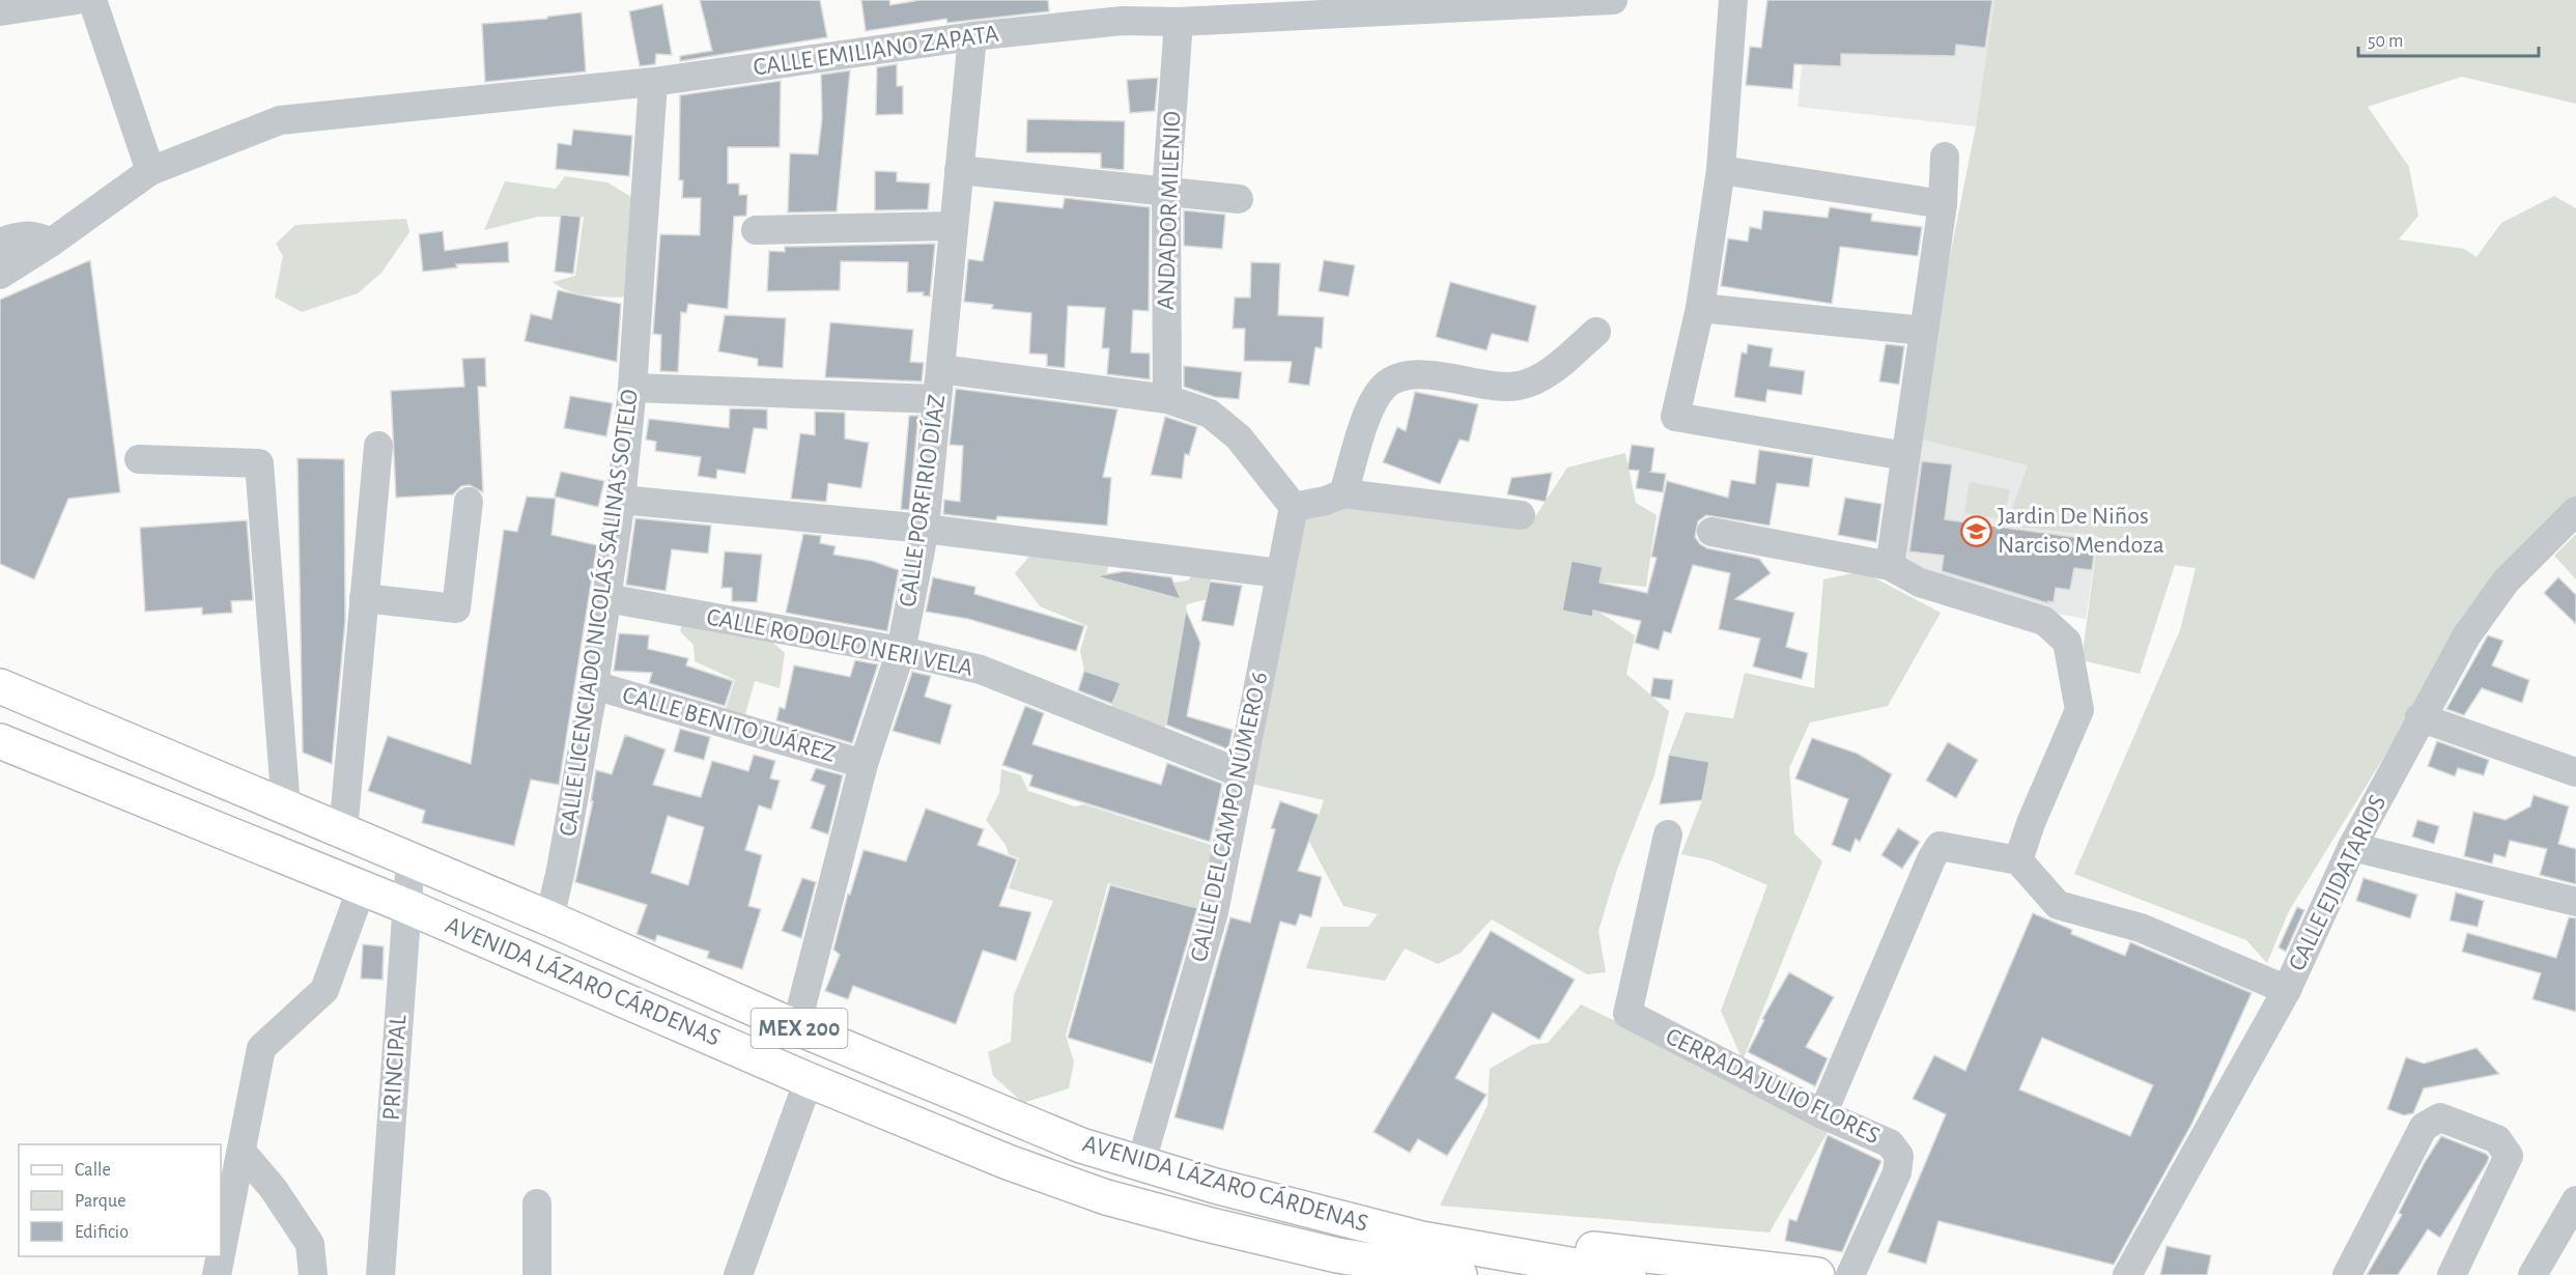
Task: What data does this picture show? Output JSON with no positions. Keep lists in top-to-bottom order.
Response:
{
  "streets": {
    "main road": ["AVENIDA LÁZARO CÁRDENAS", "MEX 200"],
    "street": [
      "CALLE EMILIANO ZAPATA",
      "ANDADOR MILENIO",
      "CALLE PORFIRIO DÍAZ",
      "CALLE LICENCIADO NICOLÁS SALINAS SOTELO",
      "CALLE RODOLFO NERI VELA",
      "CALLE BENITO JUÁREZ",
      "CALLE DEL CAMPO NÚMERO 6",
      "CALLE EJIDATARIOS",
      "PRINCIPAL",
      "CERRADA JULIO FLORES"
    ]
  },
  "crossings": [
    ["CALLE EMILIANO ZAPATA", "ANDADOR MILENIO"],
    ["CALLE EMILIANO ZAPATA", "CALLE PORFIRIO DÍAZ"],
    ["CALLE EMILIANO ZAPATA", "CALLE LICENCIADO NICOLÁS SALINAS SOTELO"],
    ["CALLE PORFIRIO DÍAZ", "CALLE RODOLFO NERI VELA"],
    ["CALLE PORFIRIO DÍAZ", "CALLE BENITO JUÁREZ"],
    ["CALLE PORFIRIO DÍAZ", "AVENIDA LÁZARO CÁRDENAS"],
    ["CALLE LICENCIADO NICOLÁS SALINAS SOTELO", "CALLE RODOLFO NERI VELA"],
    ["CALLE LICENCIADO NICOLÁS SALINAS SOTELO", "CALLE BENITO JUÁREZ"],
    ["CALLE LICENCIADO NICOLÁS SALINAS SOTELO", "AVENIDA LÁZARO CÁRDENAS"],
    ["CALLE RODOLFO NERI VELA", "CALLE DEL CAMPO NÚMERO 6"],
    ["CALLE DEL CAMPO NÚMERO 6", "AVENIDA LÁZARO CÁRDENAS"],
    ["AVENIDA LÁZARO CÁRDENAS", "PRINCIPAL"]
  ],
  "places": {
    "school or university": ["Jardin De Niños Narciso Mendoza"]
  },
  "legend": ["Calle", "Parque", "Edificio"],
  "scale_bar": "50 m"
}
